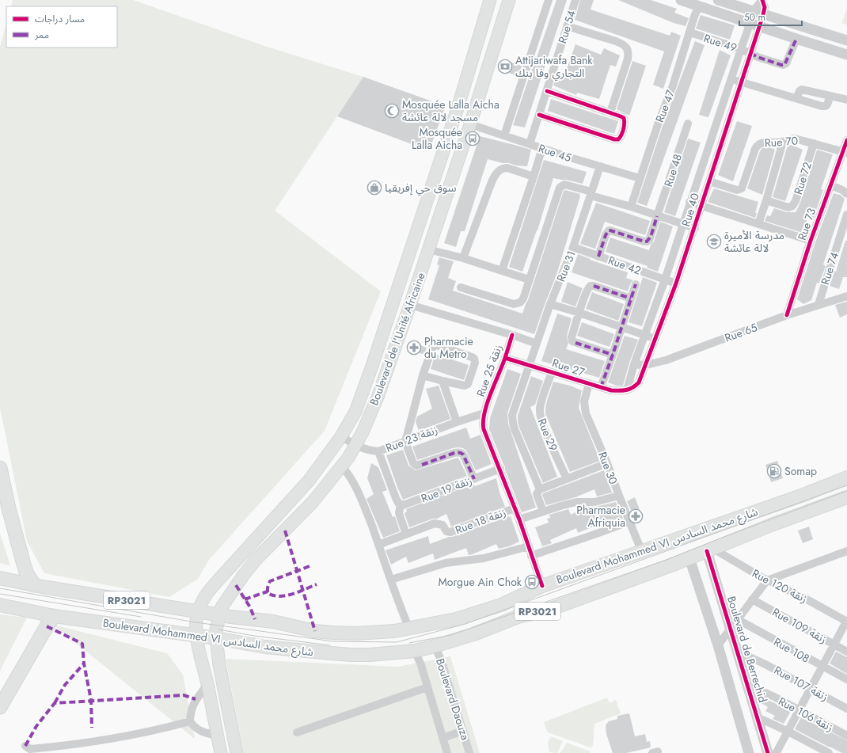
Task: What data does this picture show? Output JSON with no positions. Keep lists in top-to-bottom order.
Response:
{
  "streets": {
    "main road": ["Boulevard de l'Unité Africaine", "Boulevard Mohammed VI شارع محمد السادس", "RP3021"],
    "street": [
      "Rue 54",
      "Rue 49",
      "Rue 47",
      "Rue 70",
      "Rue 45",
      "Rue 48",
      "Rue 72",
      "Rue 40",
      "Rue 73",
      "Rue 42",
      "Rue 31",
      "Rue 74",
      "Rue 65",
      "Rue 27",
      "Rue 25 زنقة",
      "Rue 29",
      "Rue 23 زنقة",
      "Rue 30",
      "Rue 19 زنقة",
      "Rue 18 زنقة",
      "Rue 120 زنقة",
      "Rue 109 زنقة",
      "Boulevard de Berrechid",
      "Rue 108",
      "Rue 107 زنقة",
      "Boulevard Daouza",
      "Rue 106 زنقة"
    ]
  },
  "crossings": [
    ["Rue 54", "Rue 45"],
    ["Rue 49", "Rue 47"],
    ["Rue 49", "Rue 40"],
    ["Rue 47", "Rue 45"],
    ["Rue 70", "Rue 72"],
    ["Rue 70", "Rue 40"],
    ["Rue 70", "Rue 73"],
    ["Rue 45", "Rue 31"],
    ["Rue 45", "Boulevard de l'Unité Africaine"],
    ["Rue 48", "Rue 42"],
    ["Rue 40", "Rue 42"],
    ["Rue 40", "Rue 65"],
    ["Rue 40", "Rue 27"],
    ["Rue 73", "Rue 65"],
    ["Rue 42", "Rue 31"],
    ["Rue 31", "Rue 27"],
    ["Rue 74", "Rue 65"],
    ["Boulevard de l'Unité Africaine", "Rue 23 زنقة"],
    ["Boulevard de l'Unité Africaine", "Boulevard Mohammed VI شارع محمد السادس"],
    ["Rue 27", "Rue 25 زنقة"],
    ["Rue 27", "Rue 29"],
    ["Rue 27", "Rue 30"],
    ["Rue 25 زنقة", "Rue 23 زنقة"],
    ["Rue 30", "Boulevard Mohammed VI شارع محمد السادس"],
    ["Boulevard Mohammed VI شارع محمد السادس", "Rue 120 زنقة"],
    ["Boulevard Mohammed VI شارع محمد السادس", "Boulevard de Berrechid"],
    ["Boulevard Mohammed VI شارع محمد السادس", "Boulevard Daouza"],
    ["Rue 120 زنقة", "Boulevard de Berrechid"],
    ["Boulevard de Berrechid", "Rue 107 زنقة"],
    ["Boulevard de Berrechid", "Rue 106 زنقة"]
  ],
  "places": {
    "bank": ["Attijariwafa Bank التجاري وفا بنك"],
    "mosque": ["Mosquée Lalla Aicha مسجد لالة عائشة"],
    "bus stop": ["Mosquée Lalla Aicha", "Morgue Ain Chok"],
    "shop": ["سوق حي إفريقيا"],
    "school or university": ["مدرسة الأميرة لالة عائشة"],
    "pharmacy": ["Pharmacie du Metro", "Pharmacie Afriquia"],
    "fuel station": ["Somap"]
  },
  "legend": ["مسار دراجات", "ممر"],
  "scale_bar": "50 m"
}
